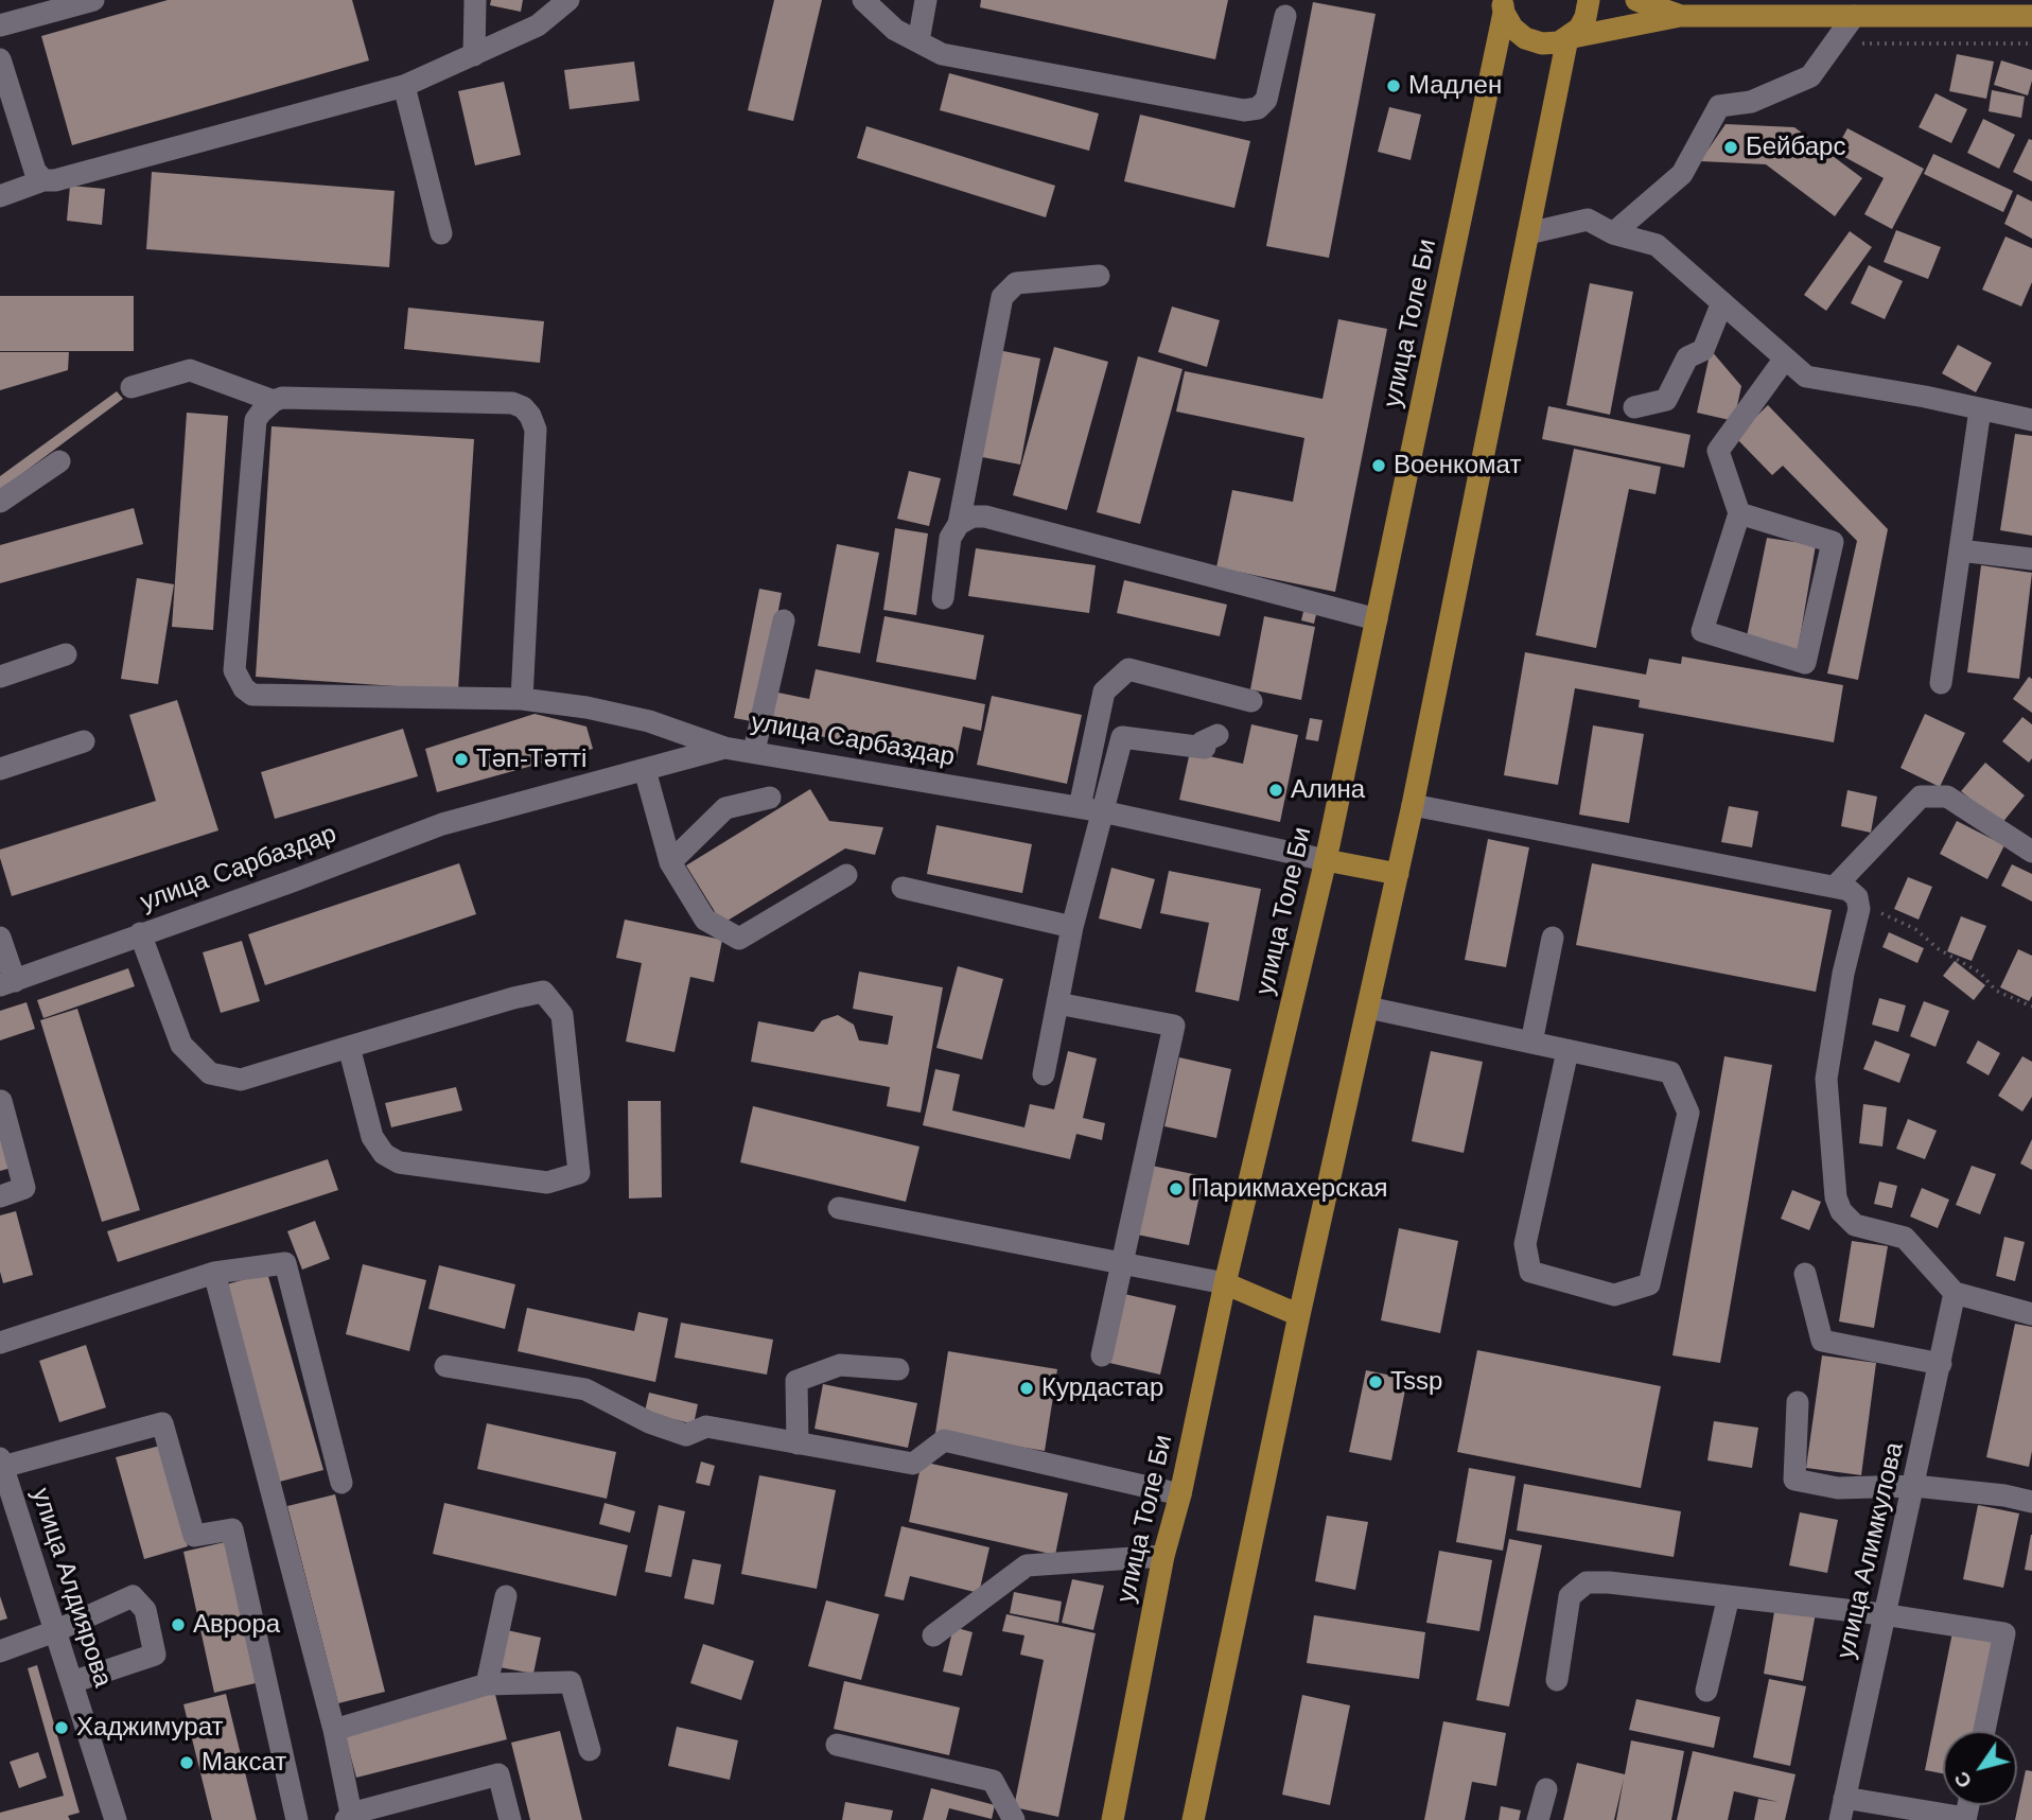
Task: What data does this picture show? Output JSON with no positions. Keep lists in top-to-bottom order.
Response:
{
  "streets": {
    "main road": ["улица Толе Би"],
    "street": ["улица Сарбаздар", "улица Алимкулова", "улица Алдиярова"]
  },
  "crossings": [
    ["улица Толе Би", "улица Сарбаздар"]
  ],
  "places": [
    "Мадлен",
    "Бейбарс",
    "Военкомат",
    "Тәп-Тәтті",
    "Алина",
    "Парикмахерская",
    "Tssp",
    "Курдастар",
    "Аврора",
    "Хаджимурат",
    "Максат"
  ],
  "north": "bottom left"
}
